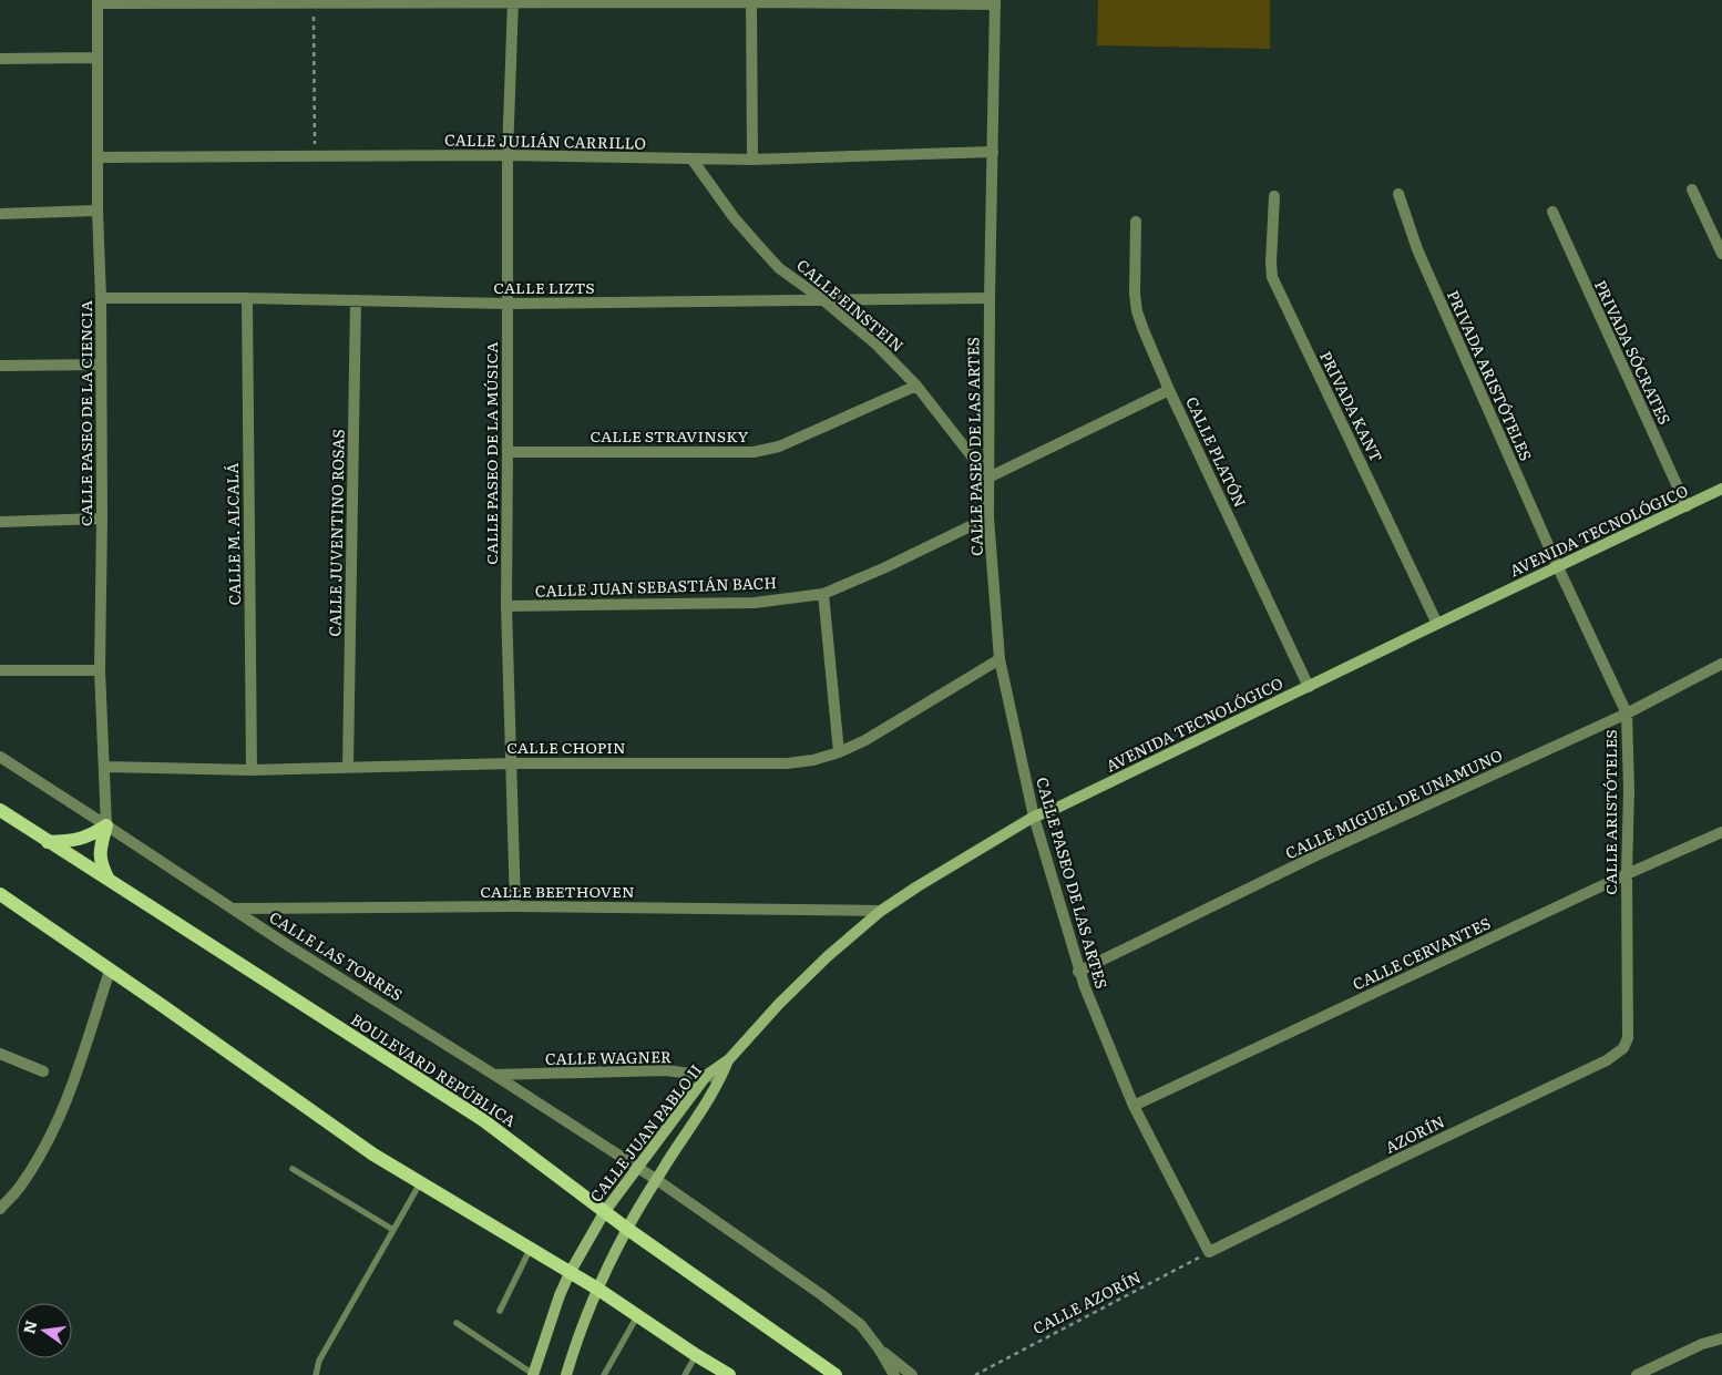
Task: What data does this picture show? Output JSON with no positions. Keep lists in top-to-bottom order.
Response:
{
  "streets": {
    "main road": ["AVENIDA TECNOLÓGICO", "BOULEVARD REPÚBLICA", "CALLE JUAN PABLO II"],
    "street": [
      "CALLE JULIÁN CARRILLO",
      "CALLE LIZTS",
      "CALLE EINSTEIN",
      "PRIVADA SÓCRATES",
      "PRIVADA ARISTÓTELES",
      "PRIVADA KANT",
      "CALLE PASEO DE LA CIENCIA",
      "CALLE STRAVINSKY",
      "CALLE PASEO DE LAS ARTES",
      "CALLE PLATÓN",
      "CALLE PASEO DE LA MÚSICA",
      "CALLE JUVENTINO ROSAS",
      "CALLE M. ALCALÁ",
      "CALLE JUAN SEBASTIÁN BACH",
      "CALLE CHOPIN",
      "CALLE MIGUEL DE UNAMUNO",
      "CALLE ARISTÓTELES",
      "CALLE BEETHOVEN",
      "CALLE CERVANTES",
      "CALLE LAS TORRES",
      "CALLE WAGNER",
      "AZORÍN"
    ],
    "path": ["CALLE AZORÍN"]
  },
  "crossings": [
    ["CALLE JULIÁN CARRILLO", "CALLE EINSTEIN"],
    ["CALLE JULIÁN CARRILLO", "CALLE PASEO DE LA CIENCIA"],
    ["CALLE JULIÁN CARRILLO", "CALLE PASEO DE LAS ARTES"],
    ["CALLE JULIÁN CARRILLO", "CALLE PASEO DE LA MÚSICA"],
    ["CALLE LIZTS", "CALLE EINSTEIN"],
    ["CALLE LIZTS", "CALLE PASEO DE LA CIENCIA"],
    ["CALLE LIZTS", "CALLE PASEO DE LAS ARTES"],
    ["CALLE LIZTS", "CALLE PASEO DE LA MÚSICA"],
    ["CALLE LIZTS", "CALLE JUVENTINO ROSAS"],
    ["CALLE LIZTS", "CALLE M. ALCALÁ"],
    ["CALLE EINSTEIN", "CALLE STRAVINSKY"],
    ["CALLE EINSTEIN", "CALLE PASEO DE LAS ARTES"],
    ["PRIVADA SÓCRATES", "AVENIDA TECNOLÓGICO"],
    ["PRIVADA ARISTÓTELES", "AVENIDA TECNOLÓGICO"],
    ["PRIVADA ARISTÓTELES", "CALLE ARISTÓTELES"],
    ["PRIVADA KANT", "AVENIDA TECNOLÓGICO"],
    ["CALLE PASEO DE LA CIENCIA", "CALLE CHOPIN"],
    ["CALLE PASEO DE LA CIENCIA", "CALLE LAS TORRES"],
    ["CALLE STRAVINSKY", "CALLE PASEO DE LA MÚSICA"],
    ["CALLE PASEO DE LAS ARTES", "AVENIDA TECNOLÓGICO"],
    ["CALLE PASEO DE LAS ARTES", "CALLE JUAN SEBASTIÁN BACH"],
    ["CALLE PASEO DE LAS ARTES", "CALLE CHOPIN"],
    ["CALLE PASEO DE LAS ARTES", "CALLE MIGUEL DE UNAMUNO"],
    ["CALLE PASEO DE LAS ARTES", "CALLE CERVANTES"],
    ["CALLE PASEO DE LAS ARTES", "AZORÍN"],
    ["CALLE PASEO DE LAS ARTES", "CALLE AZORÍN"],
    ["CALLE PLATÓN", "AVENIDA TECNOLÓGICO"],
    ["CALLE PASEO DE LA MÚSICA", "CALLE JUAN SEBASTIÁN BACH"],
    ["CALLE PASEO DE LA MÚSICA", "CALLE CHOPIN"],
    ["CALLE PASEO DE LA MÚSICA", "CALLE BEETHOVEN"],
    ["AVENIDA TECNOLÓGICO", "CALLE ARISTÓTELES"],
    ["AVENIDA TECNOLÓGICO", "CALLE BEETHOVEN"],
    ["AVENIDA TECNOLÓGICO", "CALLE JUAN PABLO II"],
    ["CALLE JUVENTINO ROSAS", "CALLE CHOPIN"],
    ["CALLE M. ALCALÁ", "CALLE CHOPIN"],
    ["CALLE MIGUEL DE UNAMUNO", "CALLE ARISTÓTELES"],
    ["CALLE ARISTÓTELES", "CALLE CERVANTES"],
    ["CALLE ARISTÓTELES", "AZORÍN"],
    ["CALLE BEETHOVEN", "CALLE LAS TORRES"],
    ["CALLE LAS TORRES", "CALLE WAGNER"],
    ["CALLE LAS TORRES", "CALLE JUAN PABLO II"],
    ["CALLE WAGNER", "CALLE JUAN PABLO II"],
    ["BOULEVARD REPÚBLICA", "CALLE JUAN PABLO II"],
    ["AZORÍN", "CALLE AZORÍN"]
  ],
  "north": "left"
}
